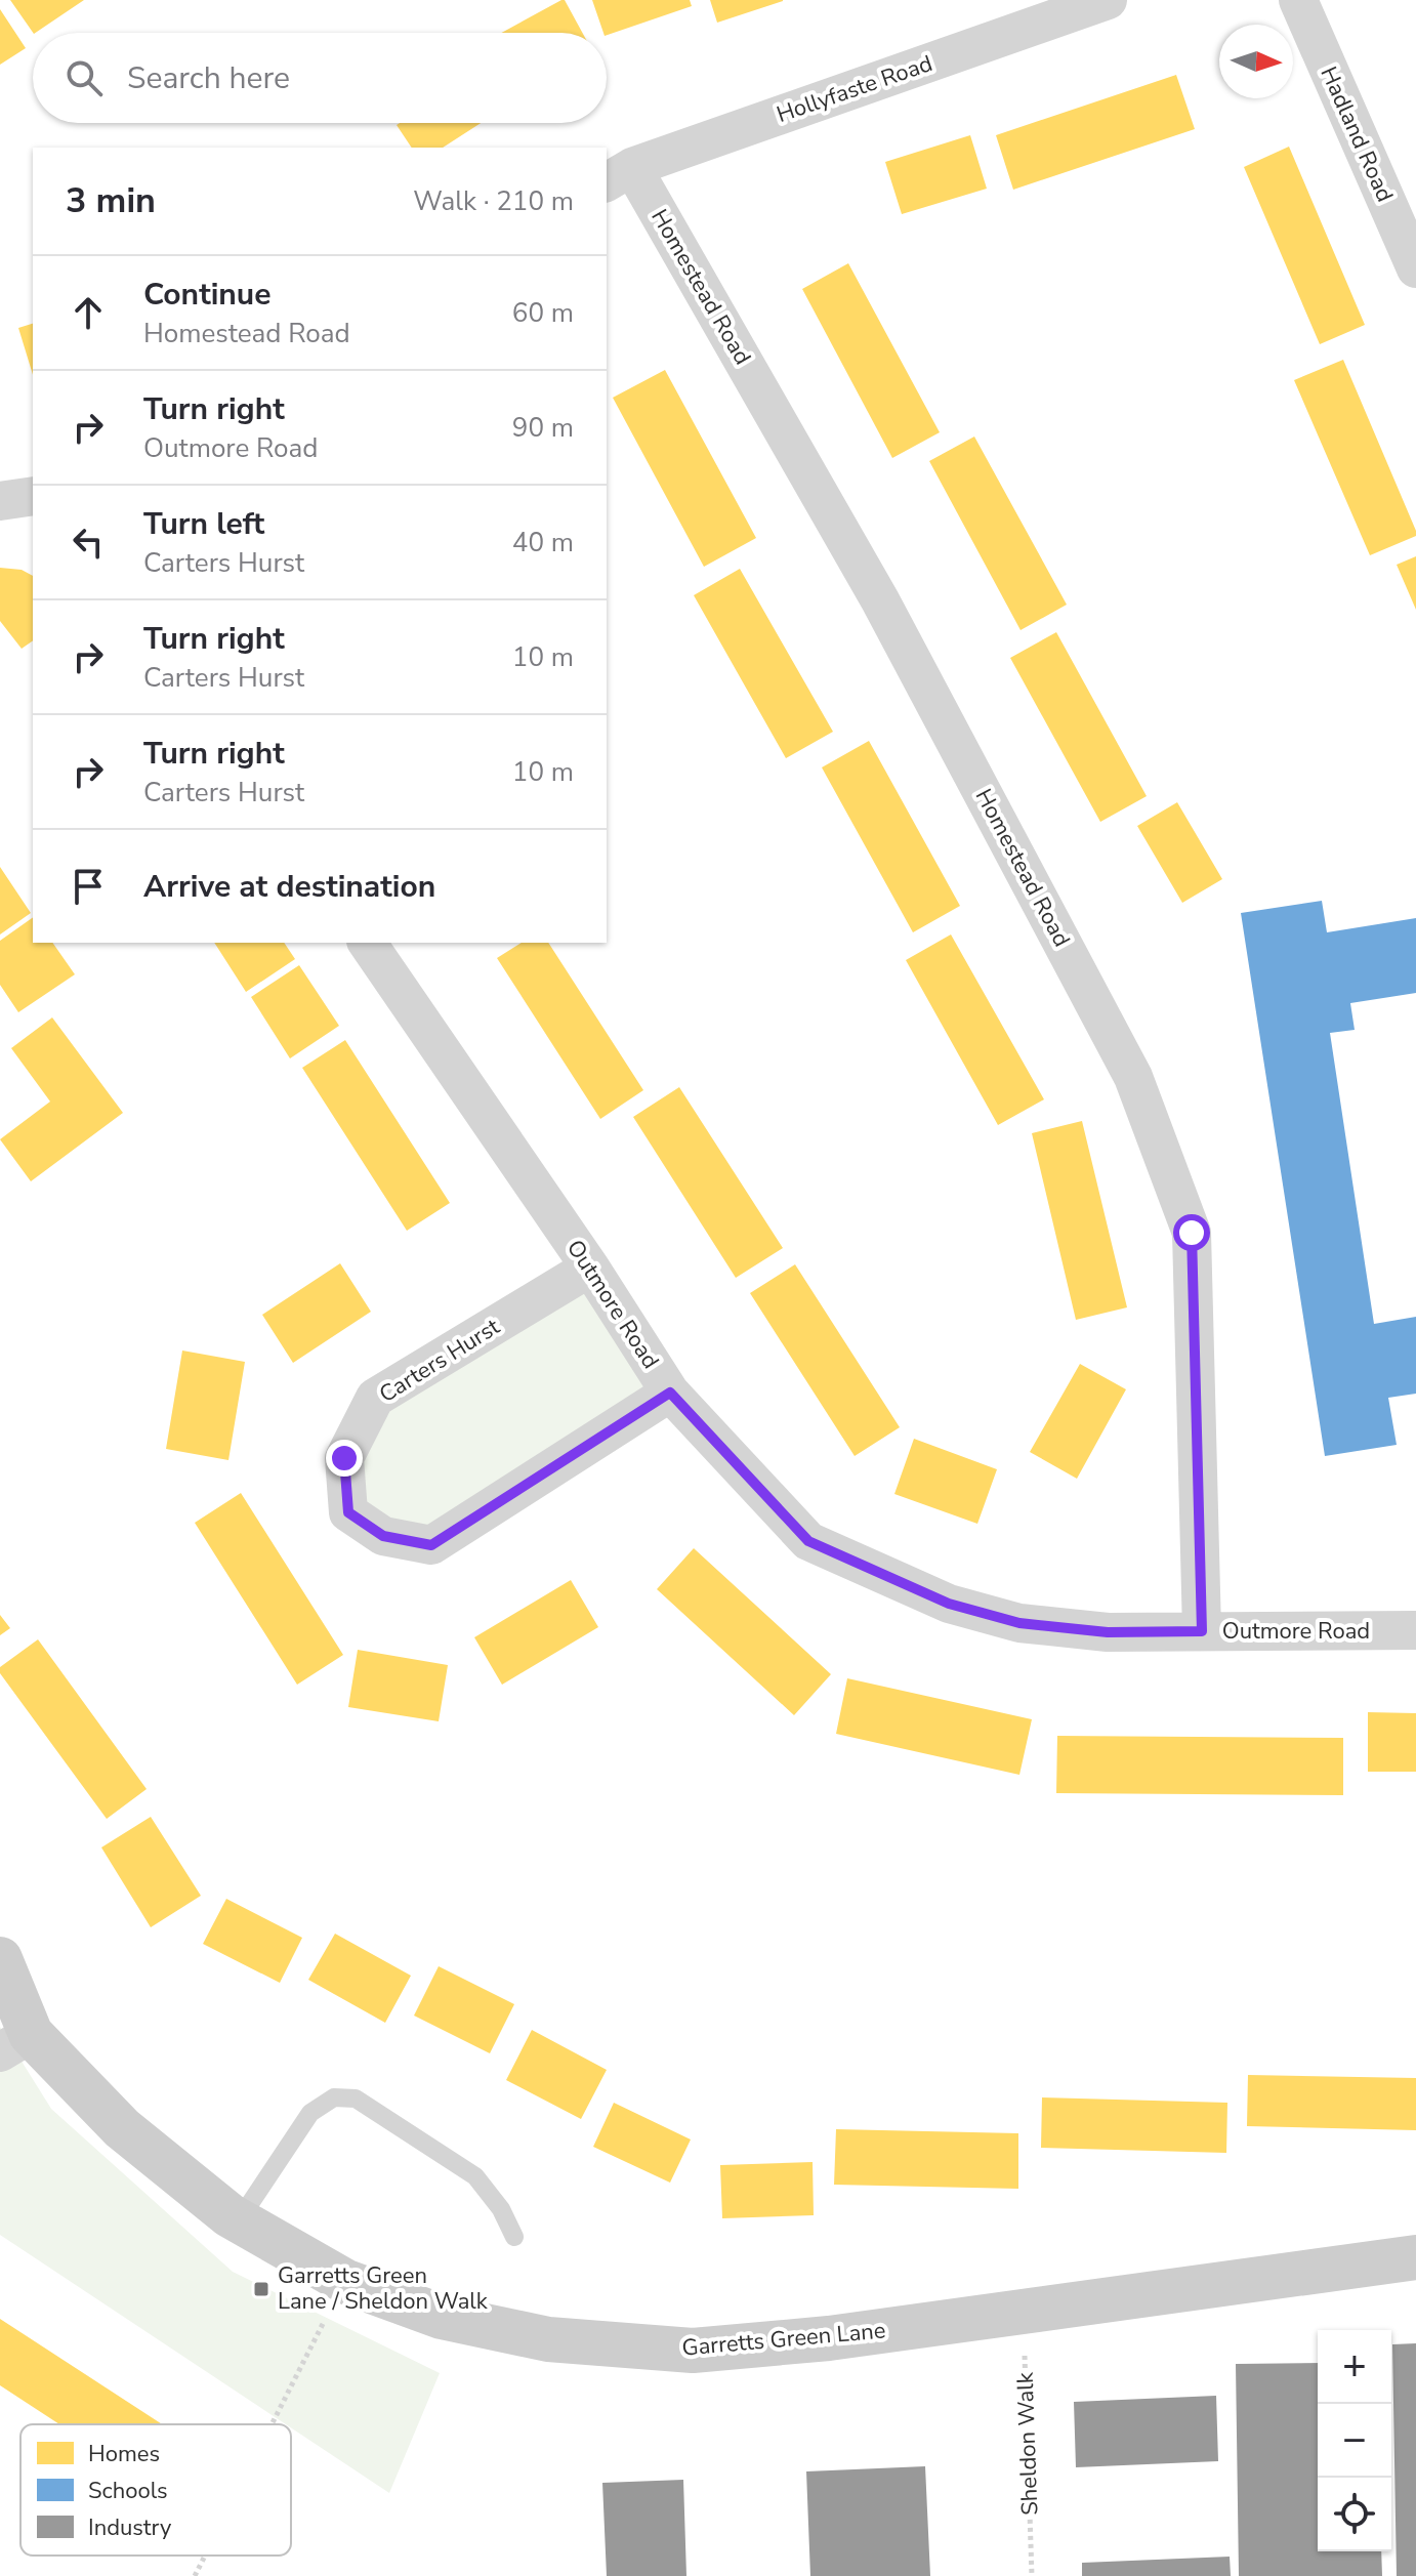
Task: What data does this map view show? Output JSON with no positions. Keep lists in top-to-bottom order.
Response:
{
  "streets": {
    "street": [
      "Hollyfaste Road",
      "Hadland Road",
      "Homestead Road",
      "Outmore Road",
      "Carters Hurst",
      "Garretts Green Lane"
    ],
    "path": ["Sheldon Walk"]
  },
  "crossings": [
    ["Hollyfaste Road", "Homestead Road"],
    ["Homestead Road", "Outmore Road"],
    ["Outmore Road", "Carters Hurst"],
    ["Garretts Green Lane", "Sheldon Walk"]
  ],
  "places": {
    "transit": ["Garretts Green Lane / Sheldon Walk"]
  },
  "legend": ["Homes", "Schools", "Industry"],
  "north": "right",
  "page": {
    "search": "Search here",
    "heading": ["3 min", "Walk · 210 m"],
    "list": [
      ["Continue", "Homestead Road", "60 m"],
      ["Turn right", "Outmore Road", "90 m"],
      ["Turn left", "Carters Hurst", "40 m"],
      ["Turn right", "Carters Hurst", "10 m"],
      ["Turn right", "Carters Hurst", "10 m"],
      "Arrive at destination"
    ],
    "map_buttons": ["+", "−"]
  }
}
